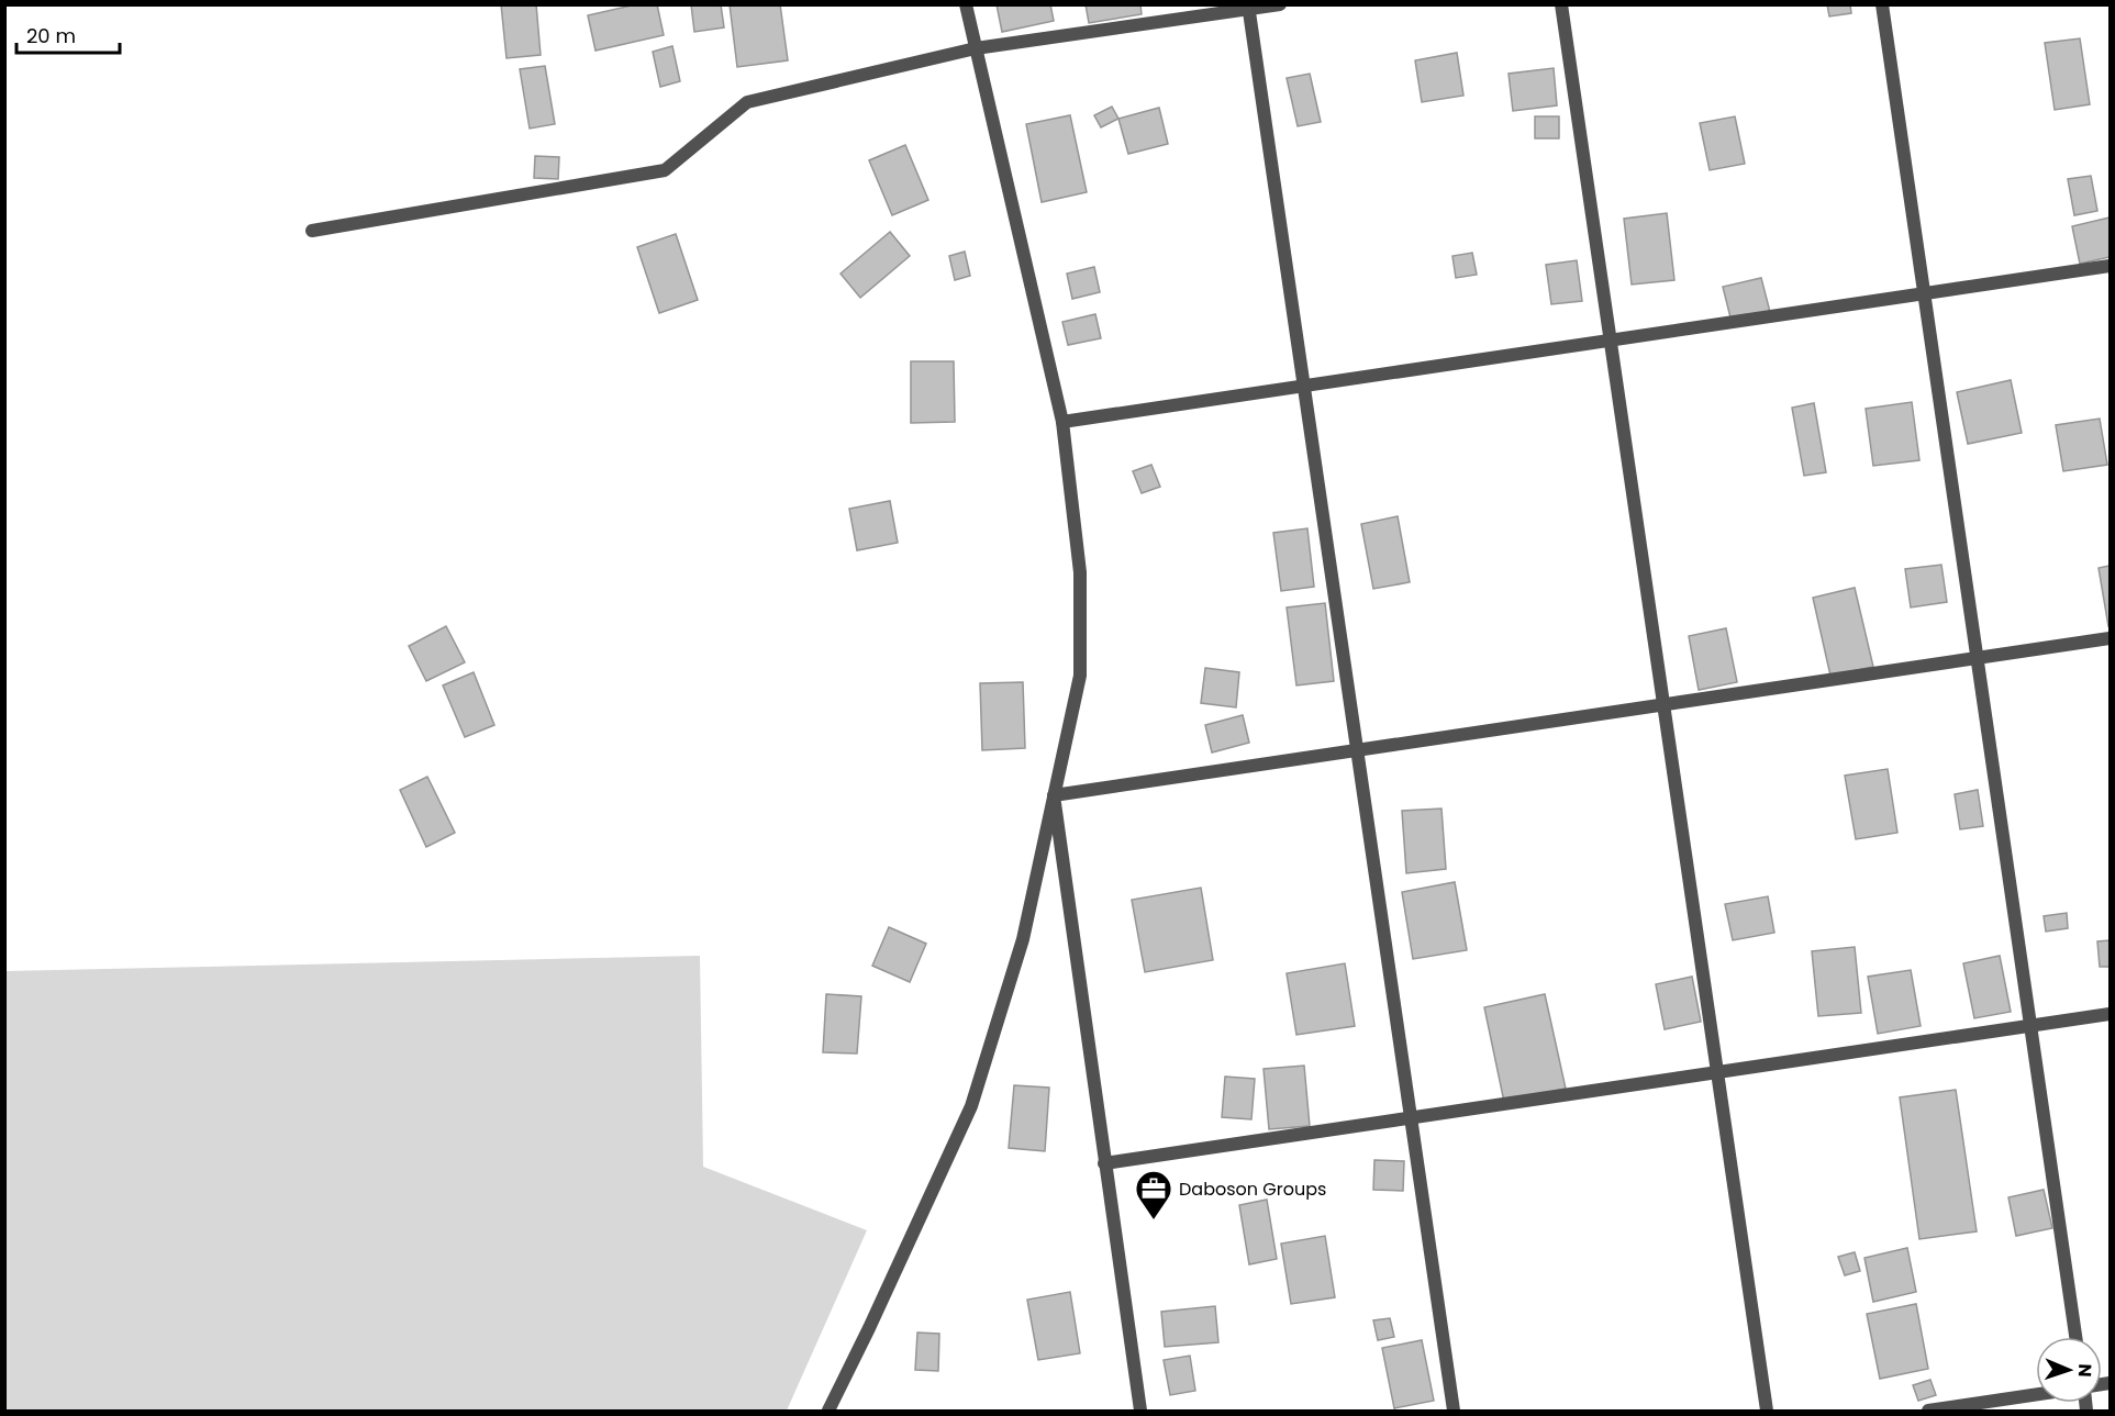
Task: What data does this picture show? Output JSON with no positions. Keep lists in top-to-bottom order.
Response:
{
  "places": {
    "office": ["Daboson Groups"]
  },
  "scale_bar": "20 m",
  "north": "right"
}
